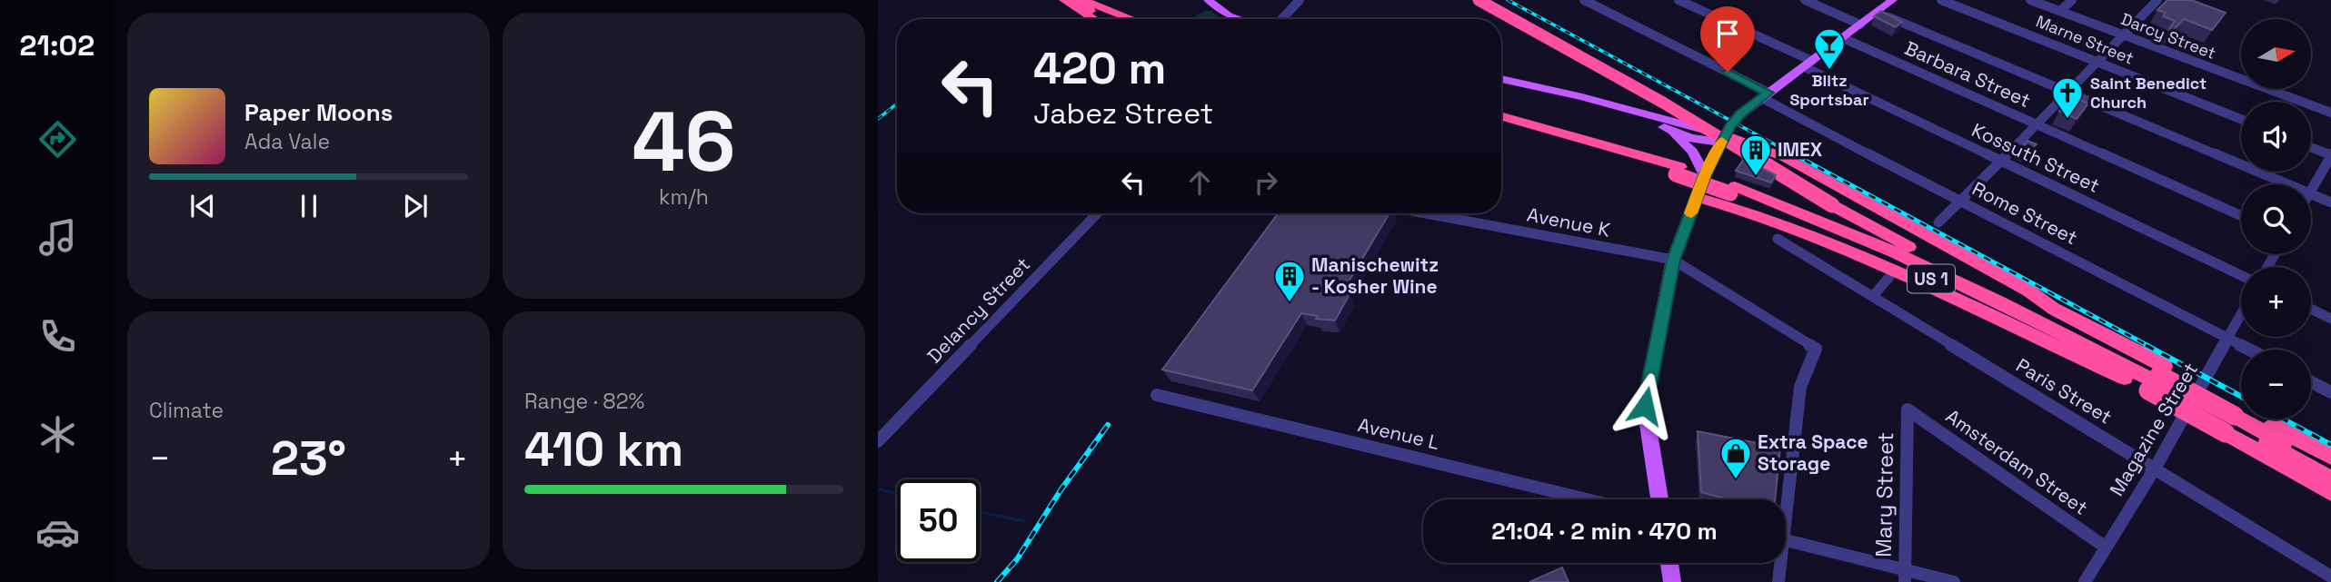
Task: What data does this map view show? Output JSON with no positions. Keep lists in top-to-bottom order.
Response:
{
  "streets": {
    "highway": ["US 1"],
    "street": [
      "Darcy Street",
      "Marne Street",
      "Barbara Street",
      "Kossuth Street",
      "Rome Street",
      "Avenue K",
      "Delancy Street",
      "Paris Street",
      "Magazine Street",
      "Avenue L",
      "Amsterdam Street",
      "Mary Street"
    ]
  },
  "crossings": [
    ["Rome Street", "Magazine Street"],
    ["Paris Street", "Magazine Street"],
    ["Magazine Street", "Amsterdam Street"],
    ["Amsterdam Street", "Mary Street"]
  ],
  "places": {
    "bar": ["Blitz Sportsbar"],
    "church": ["Saint Benedict Church"],
    "building": ["IMEX", "Manischewitz - Kosher Wine"],
    "shop": ["Extra Space Storage"]
  },
  "north": "right",
  "page": {
    "tabs": "21:02",
    "tile": [
      ["46", "km/h"],
      "Climate",
      ["Range · 82%", "410 km"]
    ],
    "map_buttons": ["+", "−"],
    "turn": ["420 m", "Jabez Street"],
    "song": ["Paper Moons", "Ada Vale"],
    "heat": ["−", "23°", "+"],
    "limit": "50",
    "trip": "21:04 · 2 min · 470 m"
  }
}
